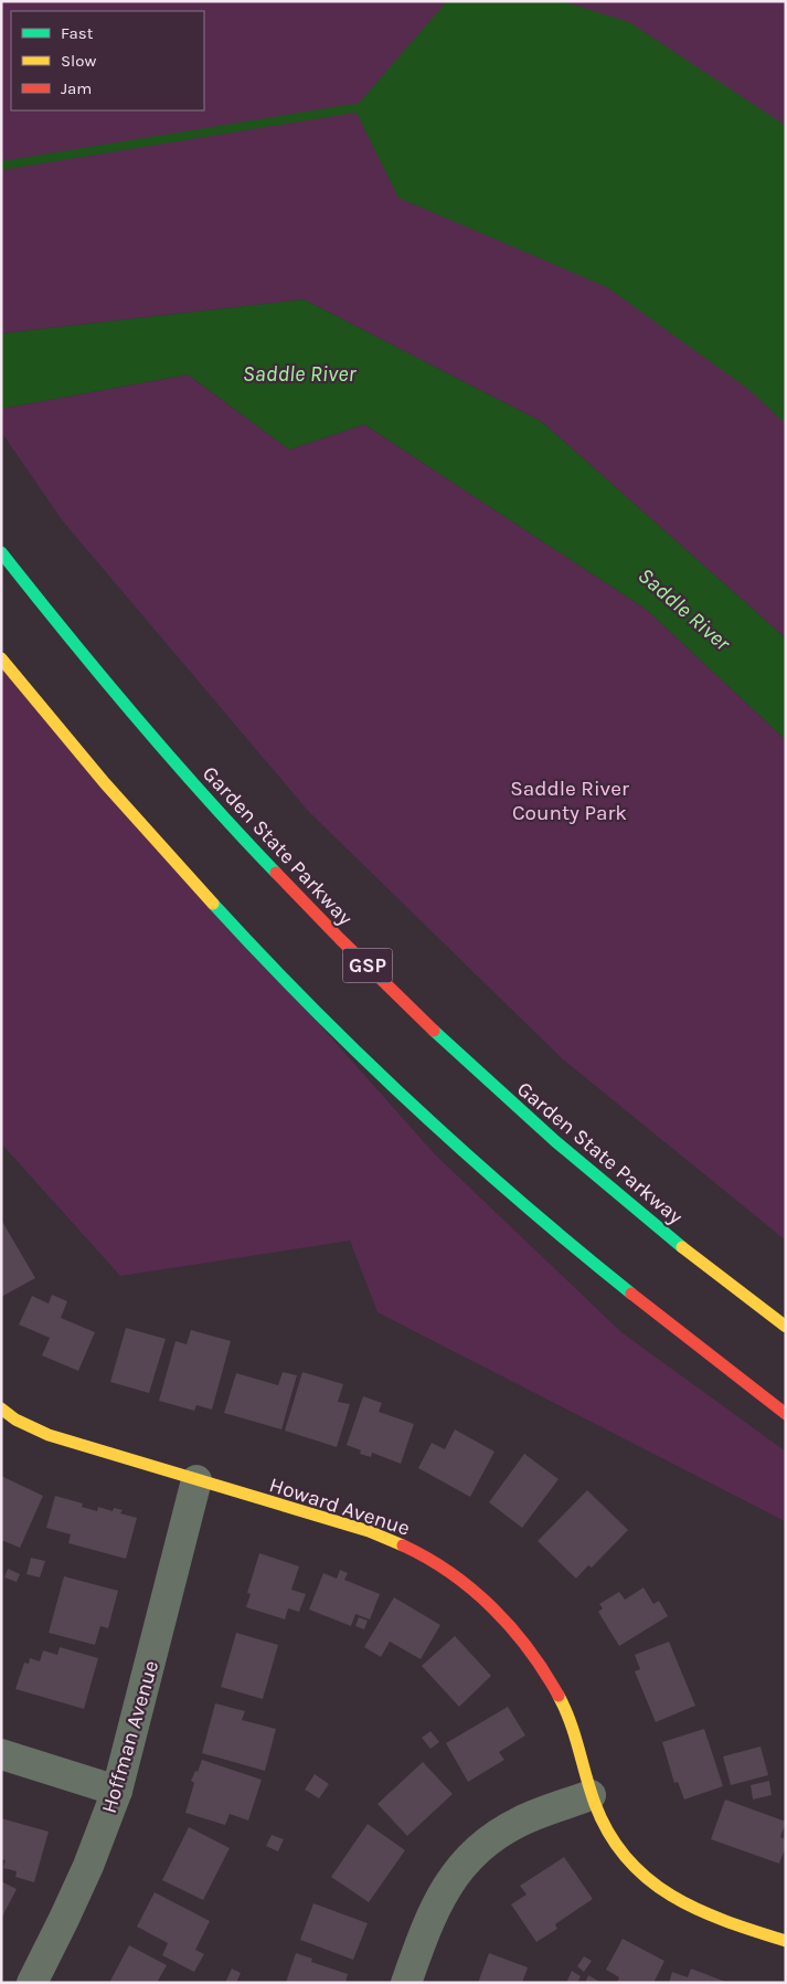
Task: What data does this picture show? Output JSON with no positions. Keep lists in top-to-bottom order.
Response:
{
  "streets": {
    "main road": ["Garden State Parkway", "GSP", "Howard Avenue"],
    "street": ["Hoffman Avenue"]
  },
  "crossings": [
    ["Howard Avenue", "Hoffman Avenue"]
  ],
  "water": ["Saddle River"],
  "parks": ["Saddle River County Park"],
  "legend": ["Fast", "Slow", "Jam"]
}
